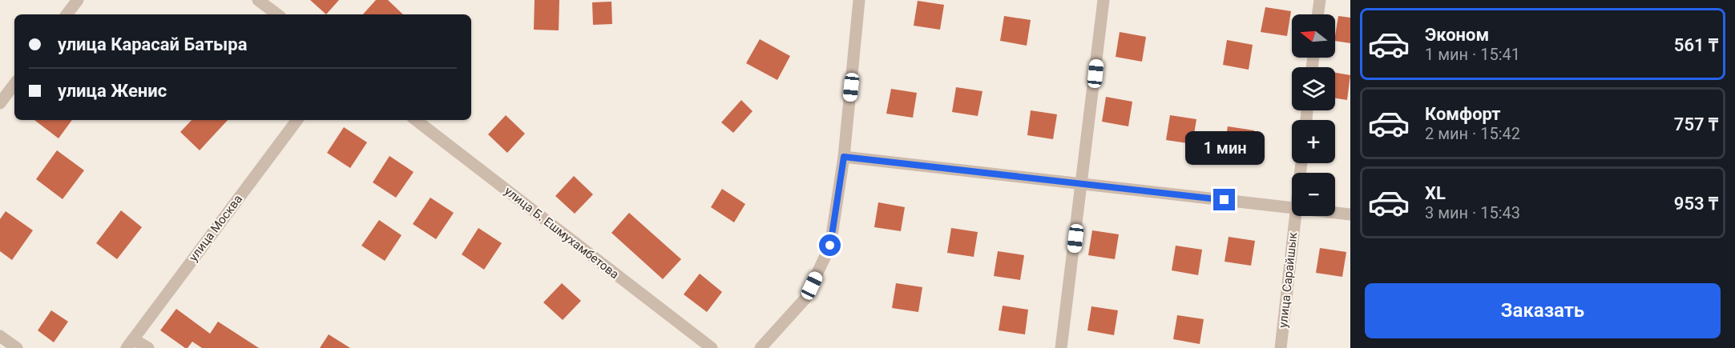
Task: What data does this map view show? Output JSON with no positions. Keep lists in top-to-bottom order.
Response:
{
  "streets": {
    "street": ["улица Москва", "улица Б. Ешмухамбетова", "улица Сарайшык"]
  },
  "north": "left",
  "page": {
    "list": [
      {
        "name": "Эконом",
        "note": "1 мин · 15:41",
        "value": "561 ₸"
      },
      {
        "name": "Комфорт",
        "note": "2 мин · 15:42",
        "value": "757 ₸"
      },
      {
        "name": "XL",
        "note": "3 мин · 15:43",
        "value": "953 ₸"
      }
    ],
    "map_buttons": ["+", "−"],
    "banner": ["улица Карасай Батыра", "улица Женис"],
    "bubble": "1 мин",
    "buttons": "Заказать"
  }
}
